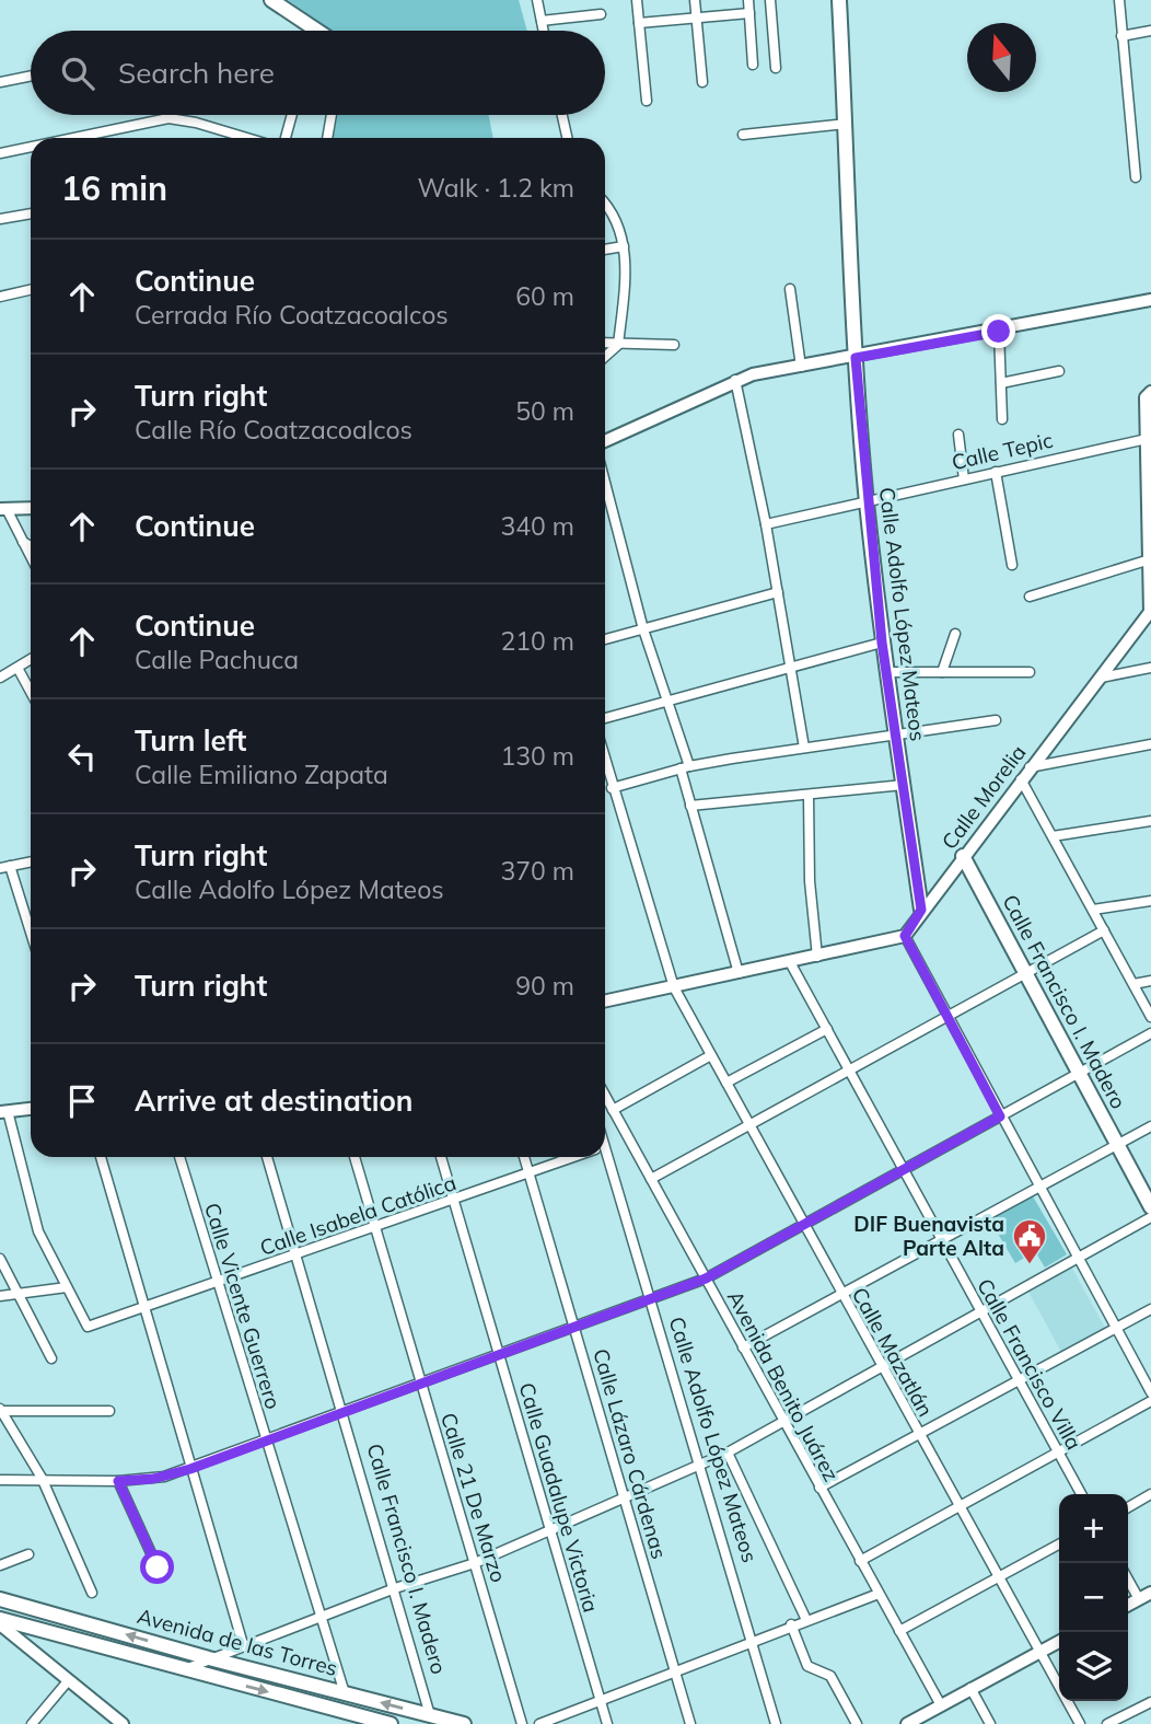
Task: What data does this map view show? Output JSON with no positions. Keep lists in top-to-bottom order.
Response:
{
  "streets": {
    "main road": ["Calle Adolfo López Mateos", "Calle Francisco I. Madero", "Avenida de las Torres"],
    "street": [
      "Calle Tepic",
      "Calle Morelia",
      "Calle Isabela Católica",
      "Calle Vicente Guerrero",
      "Calle Mazatlán",
      "Calle Francisco Villa",
      "Avenida Benito Juárez",
      "Calle Lázaro Cárdenas",
      "Calle 21 De Marzo",
      "Calle Guadalupe Victoria"
    ]
  },
  "crossings": [
    ["Calle Tepic", "Calle Adolfo López Mateos"],
    ["Calle Adolfo López Mateos", "Calle Morelia"],
    ["Calle Morelia", "Calle Francisco I. Madero"],
    ["Calle Francisco I. Madero", "Calle Isabela Católica"],
    ["Calle Francisco I. Madero", "Avenida de las Torres"],
    ["Calle Isabela Católica", "Calle Vicente Guerrero"],
    ["Calle Isabela Católica", "Calle Lázaro Cárdenas"],
    ["Calle Isabela Católica", "Calle 21 De Marzo"],
    ["Calle Isabela Católica", "Calle Guadalupe Victoria"],
    ["Calle Vicente Guerrero", "Avenida de las Torres"]
  ],
  "places": {
    "public building": ["DIF Buenavista Parte Alta"]
  },
  "north": "top",
  "page": {
    "search": "Search here",
    "heading": ["16 min", "Walk · 1.2 km"],
    "list": [
      ["Continue", "Cerrada Río Coatzacoalcos", "60 m"],
      ["Turn right", "Calle Río Coatzacoalcos", "50 m"],
      ["Continue", "340 m"],
      ["Continue", "Calle Pachuca", "210 m"],
      ["Turn left", "Calle Emiliano Zapata", "130 m"],
      ["Turn right", "Calle Adolfo López Mateos", "370 m"],
      ["Turn right", "90 m"],
      "Arrive at destination"
    ],
    "map_buttons": ["+", "−"]
  }
}
